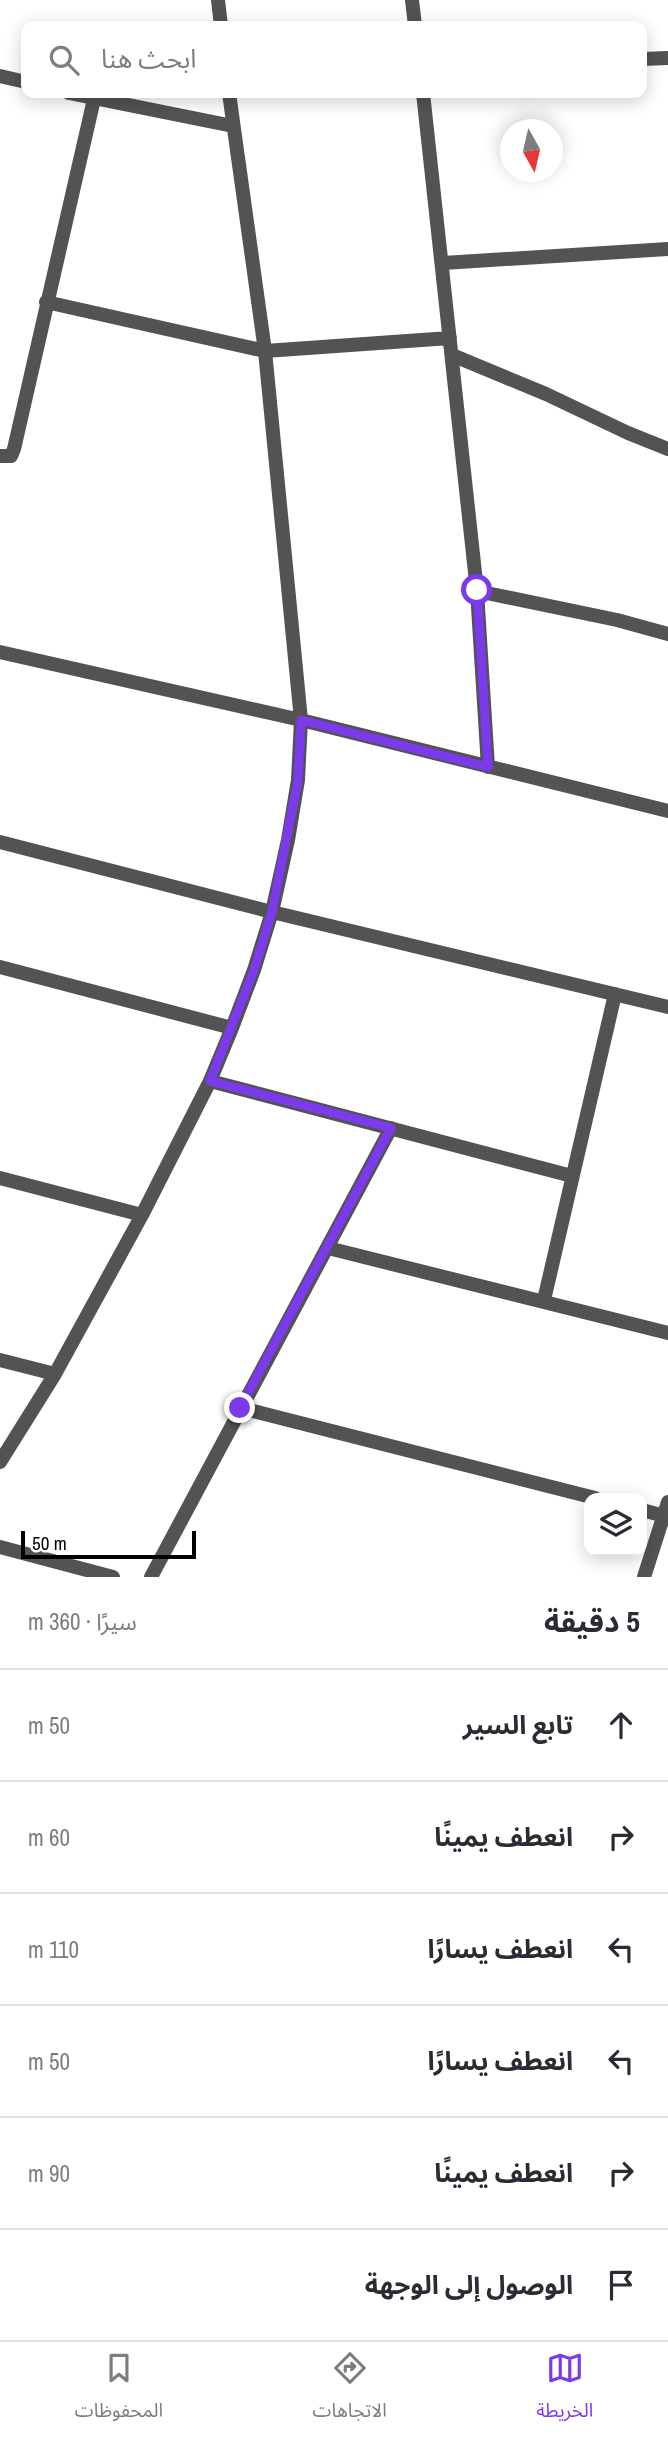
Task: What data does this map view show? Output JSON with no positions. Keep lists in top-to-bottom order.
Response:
{
  "scale_bar": "50 m",
  "north": "bottom",
  "page": {
    "search": "ابحث هنا",
    "scale": "50 m",
    "heading": ["5 دقيقة", "سيرًا · 360 m"],
    "list": [
      ["تابع السير", "50 m"],
      ["انعطف يمينًا", "60 m"],
      ["انعطف يسارًا", "110 m"],
      ["انعطف يسارًا", "50 m"],
      ["انعطف يمينًا", "90 m"],
      "الوصول إلى الوجهة"
    ],
    "nav": ["الخريطة", "الاتجاهات", "المحفوظات"]
  }
}
